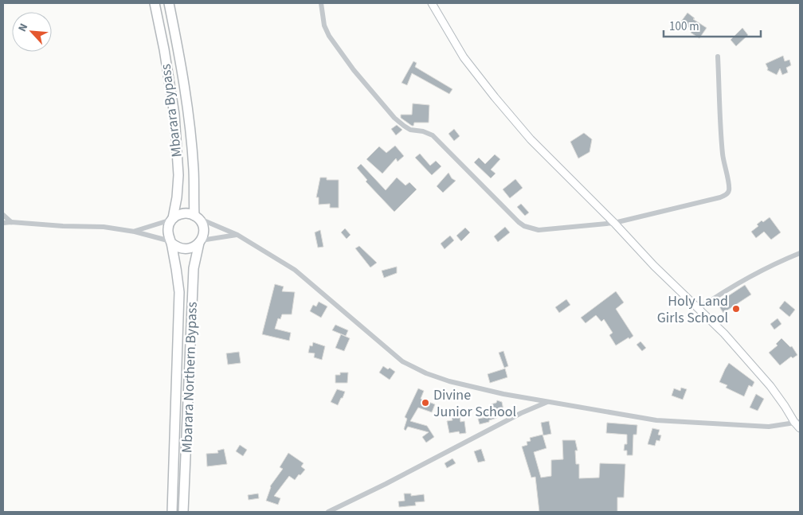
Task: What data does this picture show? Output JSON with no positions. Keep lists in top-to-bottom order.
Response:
{
  "streets": {
    "highway": ["Mbarara Bypass", "Mbarara Northern Bypass"]
  },
  "crossings": [
    ["Mbarara Bypass", "Mbarara Northern Bypass"]
  ],
  "places": ["Holy Land Girls School", "Divine Junior School"],
  "scale_bar": "100 m",
  "north": "top left"
}
